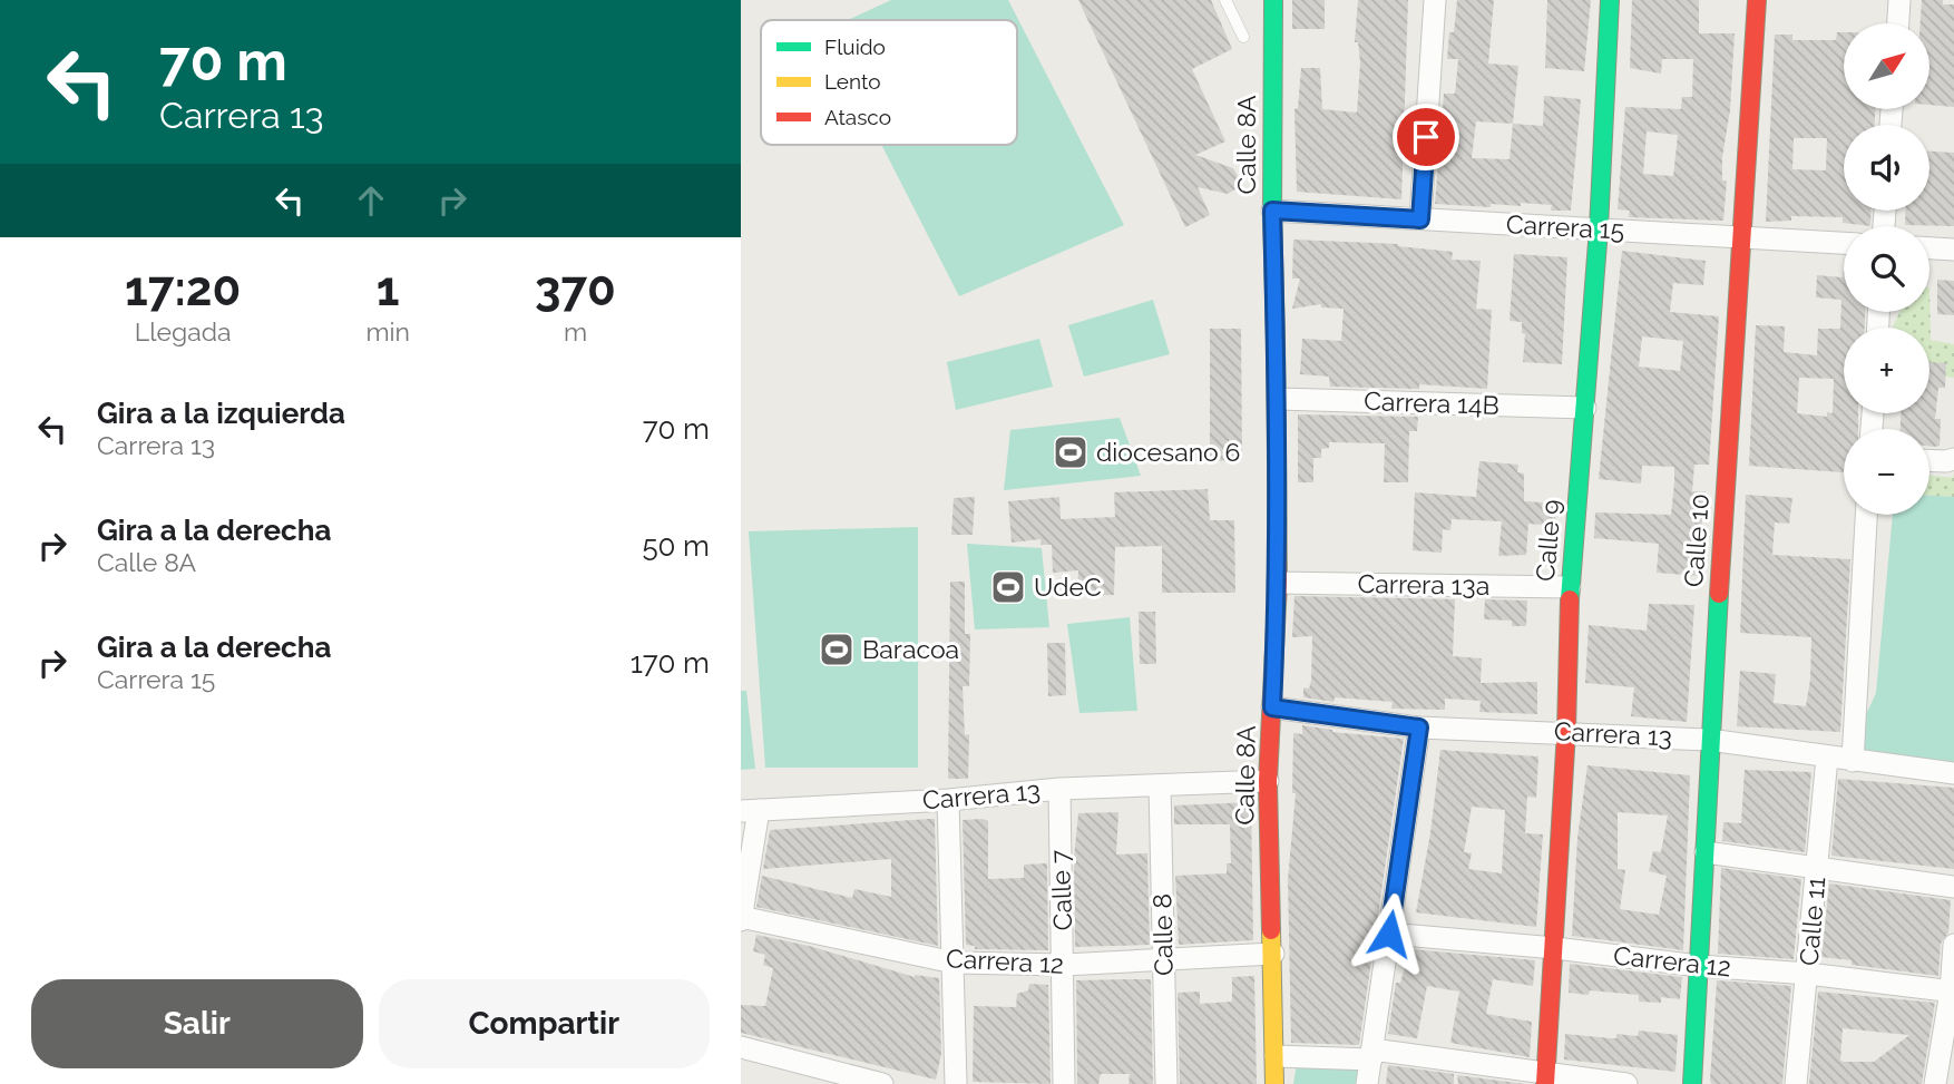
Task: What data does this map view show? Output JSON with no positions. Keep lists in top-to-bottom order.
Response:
{
  "streets": {
    "street": [
      "Calle 8A",
      "Carrera 15",
      "Carrera 14B",
      "Calle 9",
      "Calle 10",
      "Carrera 13a",
      "Carrera 13",
      "Calle 7",
      "Calle 11",
      "Calle 8",
      "Carrera 12"
    ]
  },
  "crossings": [
    ["Calle 8A", "Carrera 15"],
    ["Calle 8A", "Carrera 14B"],
    ["Calle 8A", "Carrera 13a"],
    ["Calle 8A", "Carrera 13"],
    ["Calle 8A", "Carrera 12"],
    ["Carrera 15", "Calle 9"],
    ["Carrera 15", "Calle 10"],
    ["Carrera 14B", "Calle 9"],
    ["Calle 9", "Carrera 13a"],
    ["Calle 9", "Carrera 13"],
    ["Calle 9", "Carrera 12"],
    ["Calle 10", "Carrera 13"],
    ["Calle 10", "Carrera 12"],
    ["Carrera 13", "Calle 7"],
    ["Carrera 13", "Calle 11"],
    ["Carrera 13", "Calle 8"],
    ["Calle 7", "Carrera 12"],
    ["Calle 11", "Carrera 12"],
    ["Calle 8", "Carrera 12"]
  ],
  "places": {
    "sports": ["diocesano 6", "UdeC", "Baracoa"]
  },
  "legend": ["Fluido", "Lento", "Atasco"],
  "north": "top right",
  "page": {
    "turn": ["70 m", "Carrera 13"],
    "map_buttons": ["+", "−"],
    "eta": [
      "17:20",
      "Llegada",
      "1",
      "min",
      "370",
      "m"
    ],
    "list": [
      {
        "name": "Gira a la izquierda",
        "note": "Carrera 13",
        "value": "70 m"
      },
      {
        "name": "Gira a la derecha",
        "note": "Calle 8A",
        "value": "50 m"
      },
      {
        "name": "Gira a la derecha",
        "note": "Carrera 15",
        "value": "170 m"
      }
    ],
    "buttons": ["Salir", "Compartir"]
  }
}
